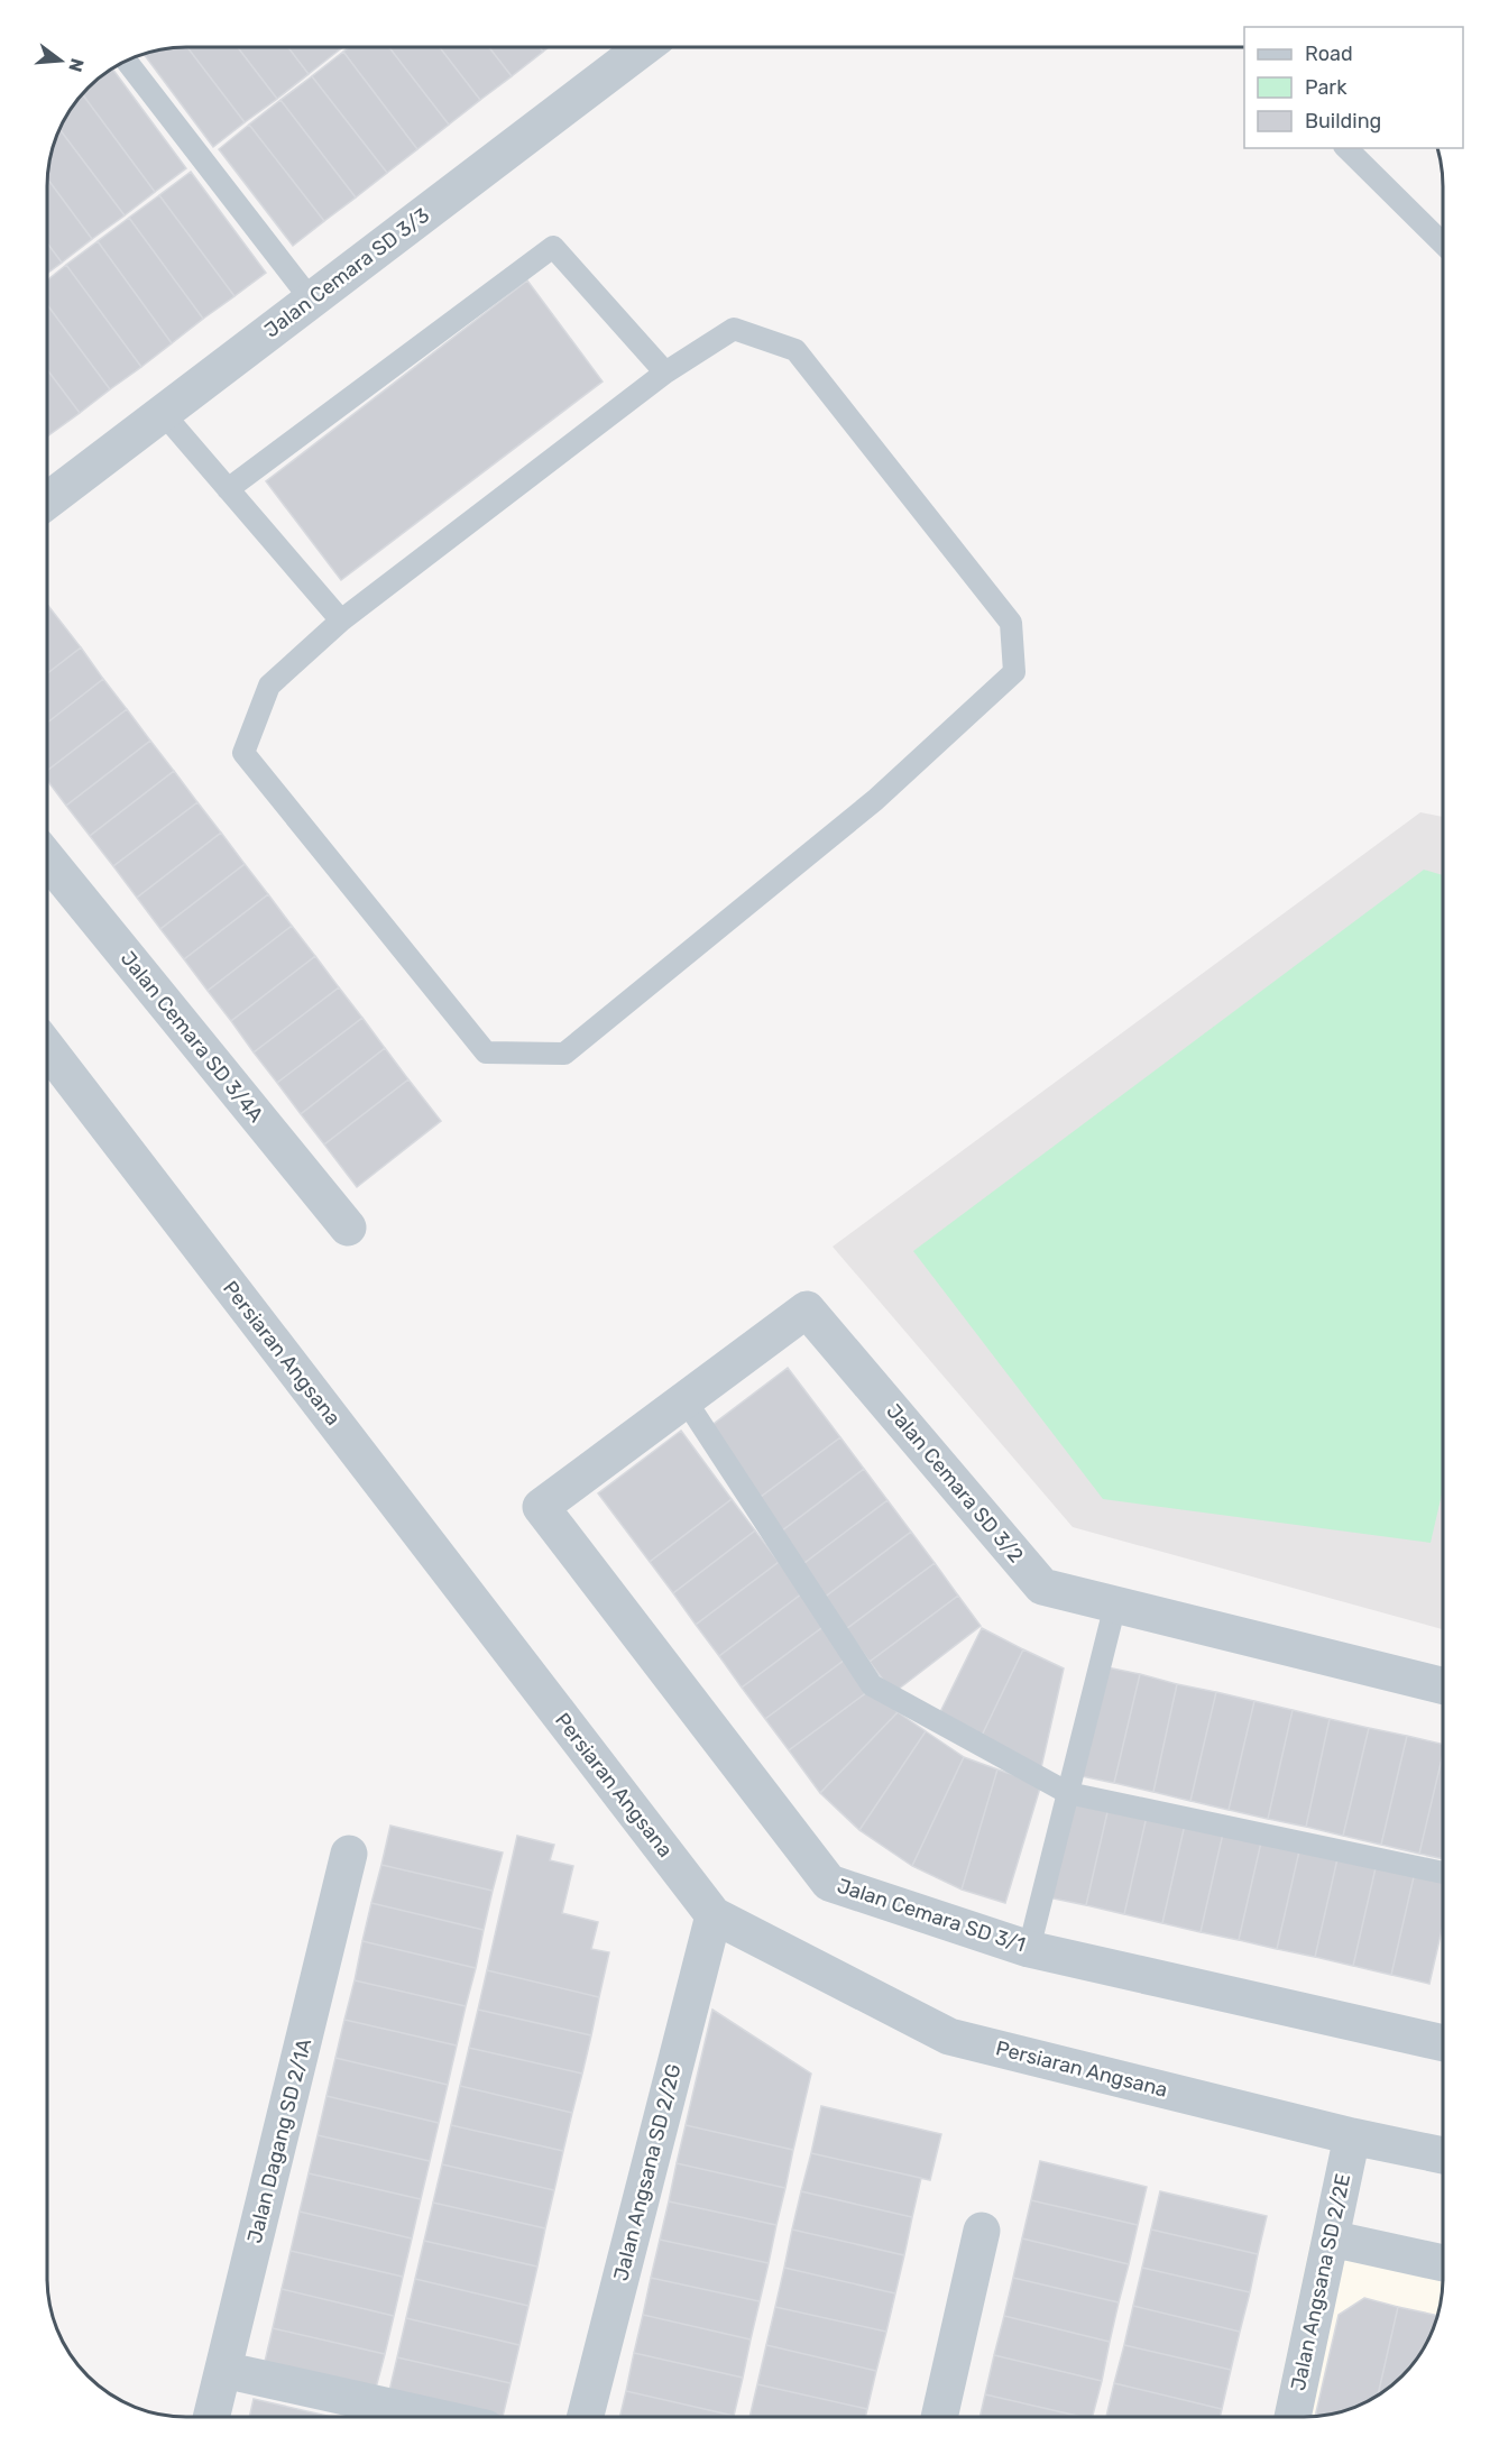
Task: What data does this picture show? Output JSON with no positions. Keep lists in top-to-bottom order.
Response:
{
  "streets": {
    "street": [
      "Jalan Cemara SD 3/3",
      "Jalan Cemara SD 3/4A",
      "Persiaran Angsana",
      "Jalan Cemara SD 3/2",
      "Jalan Cemara SD 3/1",
      "Jalan Dagang SD 2/1A",
      "Jalan Angsana SD 2/2G",
      "Jalan Angsana SD 2/2E"
    ]
  },
  "crossings": [
    ["Persiaran Angsana", "Jalan Angsana SD 2/2G"],
    ["Persiaran Angsana", "Jalan Angsana SD 2/2E"],
    ["Jalan Cemara SD 3/2", "Jalan Cemara SD 3/1"]
  ],
  "legend": ["Road", "Park", "Building"],
  "north": "right"
}
